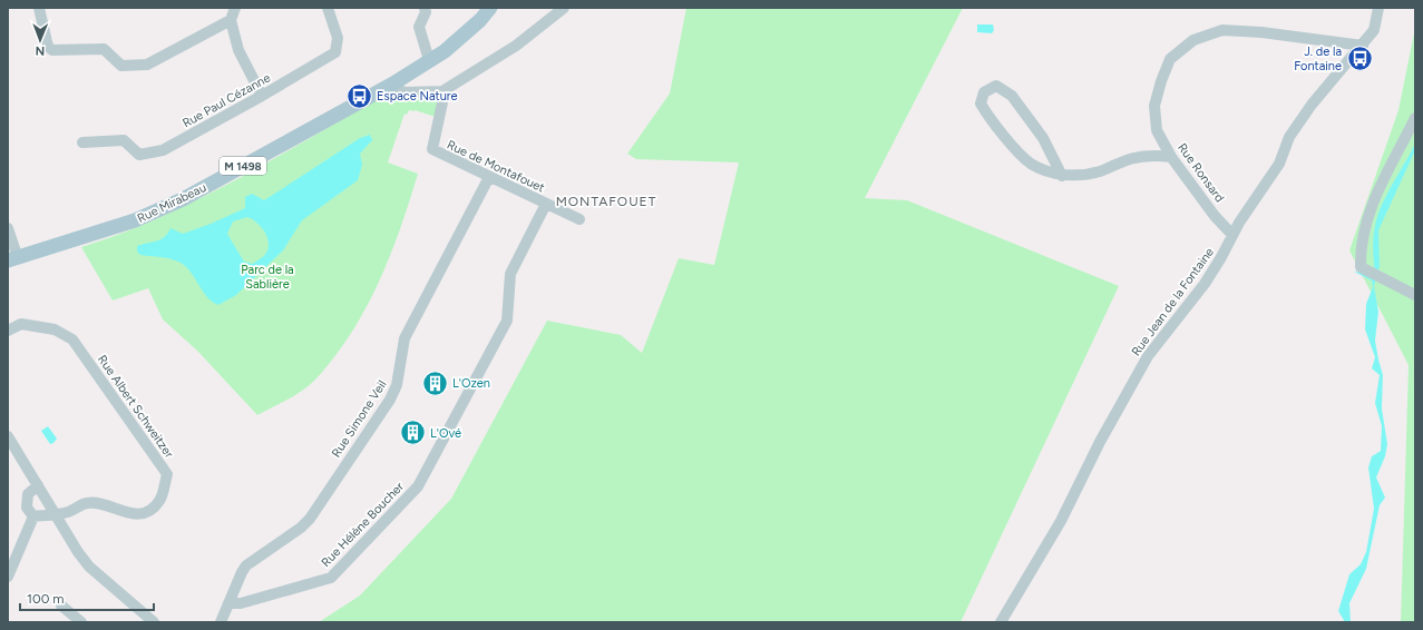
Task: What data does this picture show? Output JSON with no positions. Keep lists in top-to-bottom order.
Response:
{
  "streets": {
    "main road": ["M 1498", "Rue Mirabeau"],
    "street": [
      "Rue Paul Cézanne",
      "Rue de Montafouet",
      "Rue Ronsard",
      "Rue Jean de la Fontaine",
      "Rue Albert Schweitzer",
      "Rue Simone Veil",
      "Rue Hélène Boucher"
    ]
  },
  "crossings": [
    ["Rue de Montafouet", "Rue Simone Veil"],
    ["Rue de Montafouet", "Rue Hélène Boucher"],
    ["Rue Ronsard", "Rue Jean de la Fontaine"],
    ["Rue Simone Veil", "Rue Hélène Boucher"]
  ],
  "districts": ["MONTAFOUET"],
  "parks": ["Parc de la Sablière"],
  "places": {
    "bus stop": ["J. de la Fontaine", "Espace Nature"],
    "building": ["L'Ozen", "L'Ové"]
  },
  "scale_bar": "100 m",
  "north": "bottom"
}
